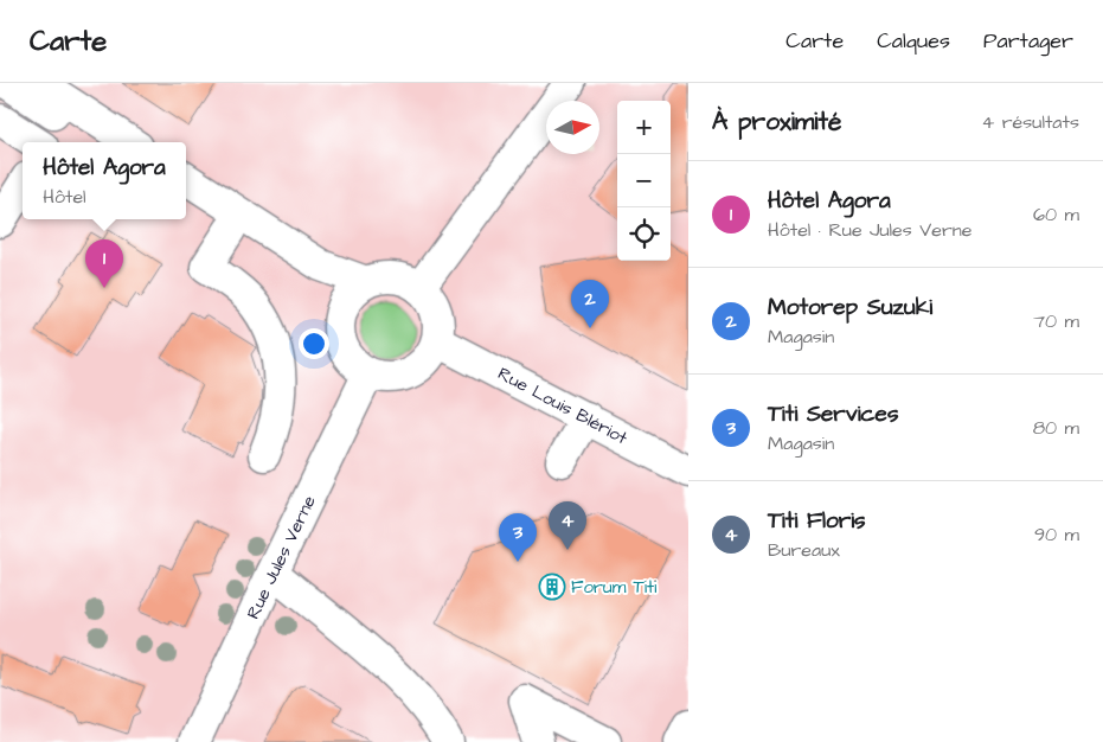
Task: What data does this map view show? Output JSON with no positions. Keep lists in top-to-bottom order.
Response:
{
  "streets": {
    "street": ["Rue Louis Blériot", "Rue Jules Verne"]
  },
  "crossings": [
    ["Rue Louis Blériot", "Rue Jules Verne"]
  ],
  "places": {
    "building": ["Forum Titi"]
  },
  "north": "right",
  "page": {
    "header": "Carte",
    "nav": ["Carte", "Calques", "Partager"],
    "heading": ["À proximité", "4 résultats"],
    "map_buttons": ["+", "−"],
    "popup": ["Hôtel Agora", "Hôtel"],
    "list": [
      {
        "mark": "1",
        "name": "Hôtel Agora",
        "note": "Hôtel · Rue Jules Verne",
        "value": "60 m"
      },
      {
        "mark": "2",
        "name": "Motorep Suzuki",
        "note": "Magasin",
        "value": "70 m"
      },
      {
        "mark": "3",
        "name": "Titi Services",
        "note": "Magasin",
        "value": "80 m"
      },
      {
        "mark": "4",
        "name": "Titi Floris",
        "note": "Bureaux",
        "value": "90 m"
      }
    ],
    "pins": [
      "1",
      "2",
      "4",
      "3"
    ]
  }
}
